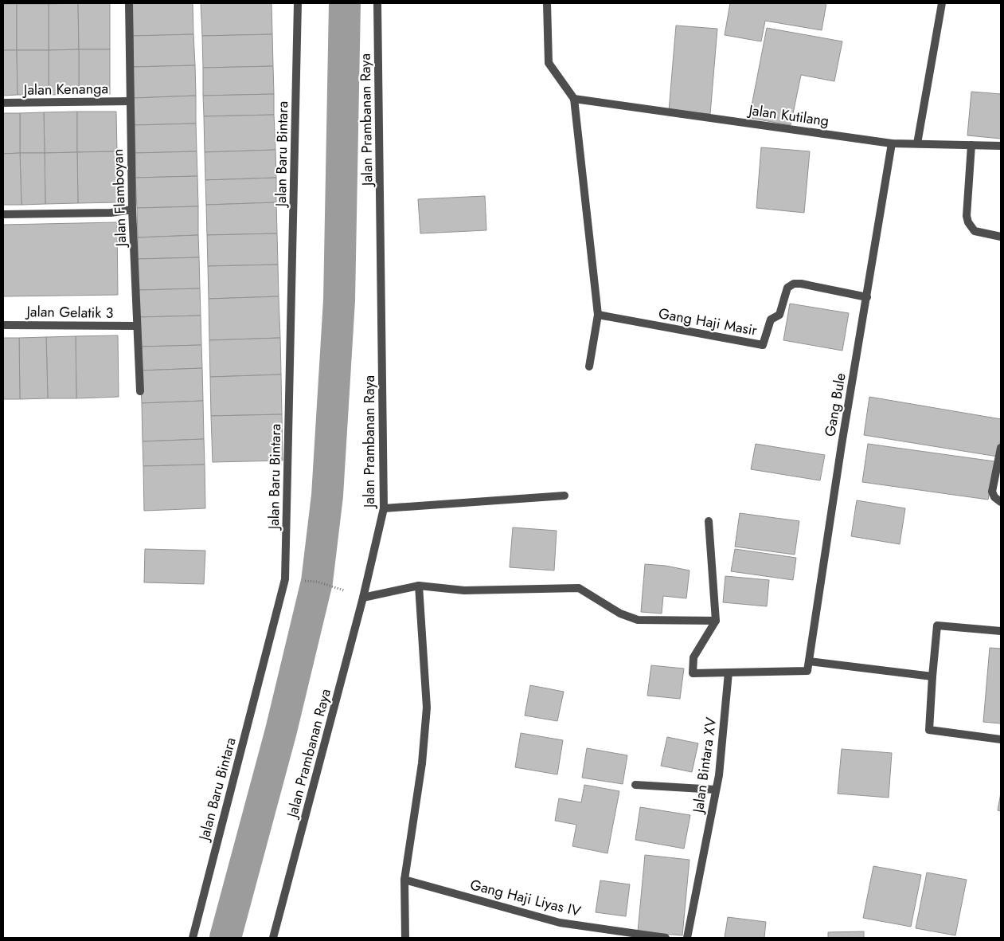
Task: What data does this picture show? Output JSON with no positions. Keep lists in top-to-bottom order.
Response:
{
  "streets": {
    "street": [
      "Jalan Kenanga",
      "Jalan Kutilang",
      "Jalan Prambanan Raya",
      "Jalan Baru Bintara",
      "Jalan Flamboyan",
      "Jalan Gelatik 3",
      "Gang Haji Masir",
      "Gang Bule",
      "Jalan Bintara XV",
      "Gang Haji Liyas IV"
    ]
  },
  "crossings": [
    ["Jalan Kenanga", "Jalan Flamboyan"],
    ["Jalan Kutilang", "Gang Bule"],
    ["Jalan Flamboyan", "Jalan Gelatik 3"],
    ["Gang Haji Masir", "Gang Bule"],
    ["Gang Bule", "Jalan Bintara XV"]
  ]
}
